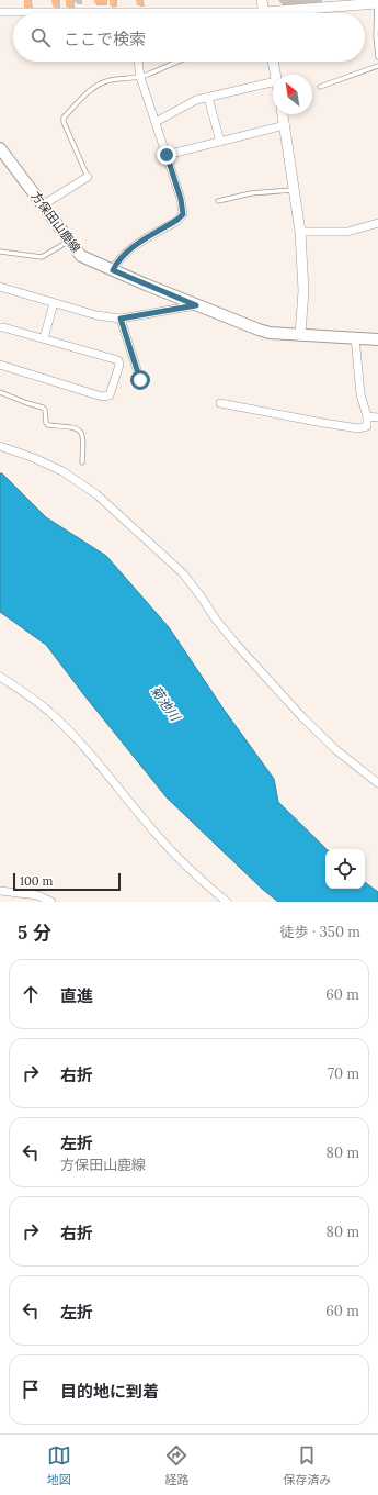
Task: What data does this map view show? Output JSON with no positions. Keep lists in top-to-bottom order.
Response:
{
  "streets": {
    "main road": ["方保田山鹿線"]
  },
  "water": ["菊池川"],
  "scale_bar": "100 m",
  "north": "top left",
  "page": {
    "search": "ここで検索",
    "scale": "100 m",
    "heading": ["5 分", "徒歩 · 350 m"],
    "list": [
      ["直進", "60 m"],
      ["右折", "70 m"],
      ["左折", "方保田山鹿線", "80 m"],
      ["右折", "80 m"],
      ["左折", "60 m"],
      "目的地に到着"
    ],
    "nav": ["地図", "経路", "保存済み"]
  }
}
